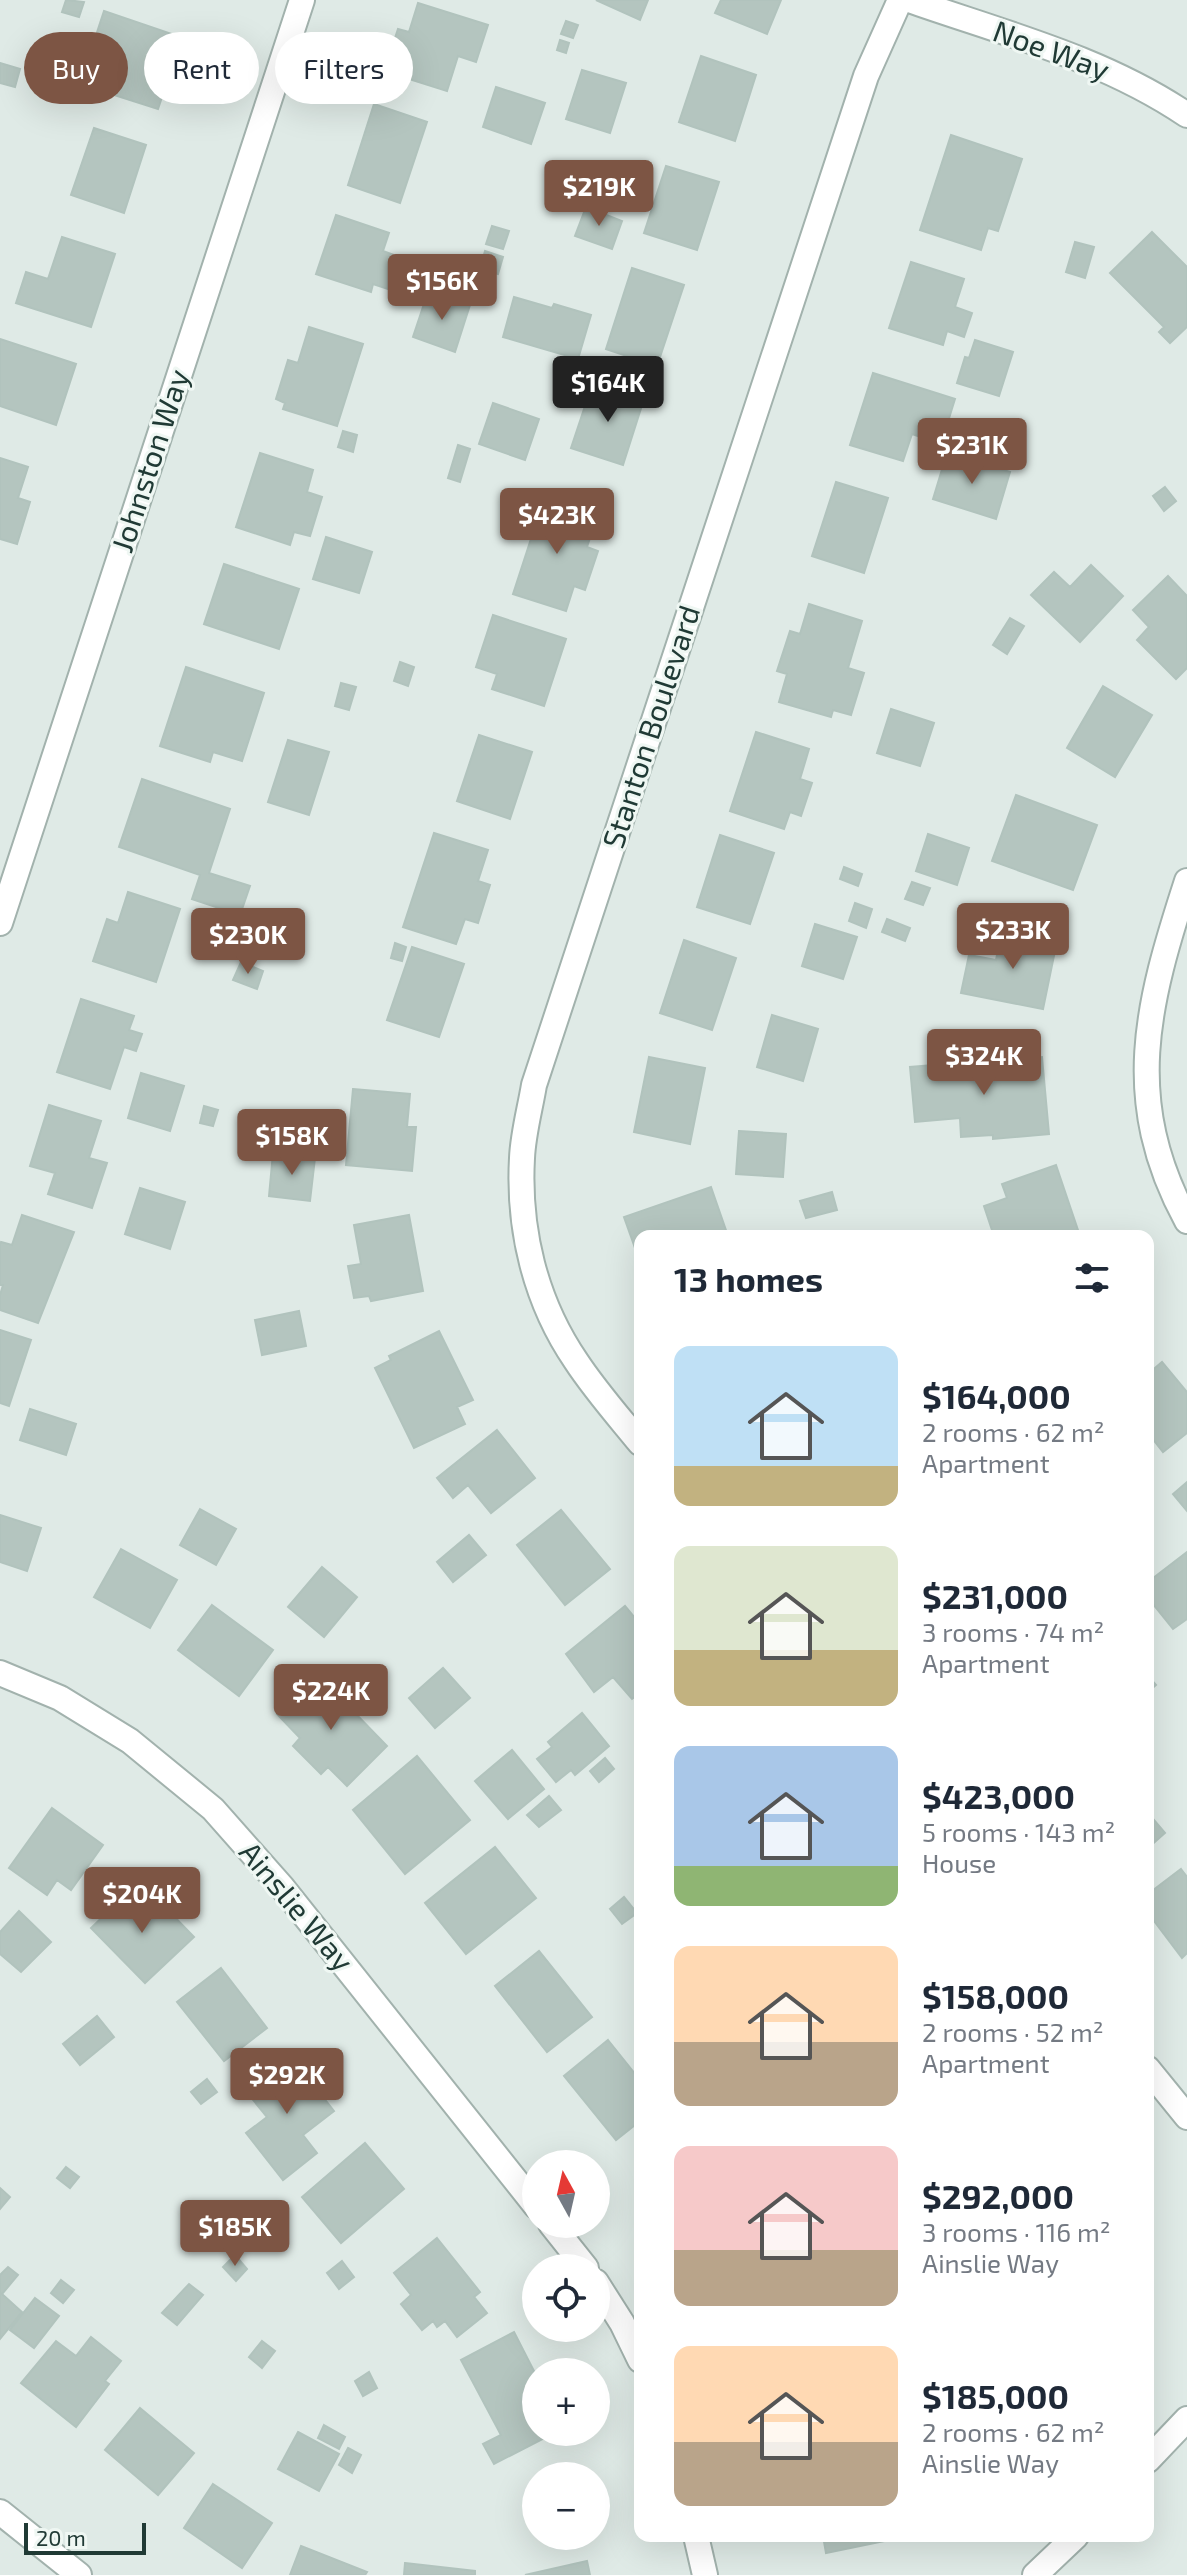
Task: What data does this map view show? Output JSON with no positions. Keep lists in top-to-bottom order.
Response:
{
  "streets": {
    "street": [
      "Noe Way",
      "Johnston Way",
      "Stanton Boulevard",
      "Ainslie Way"
    ]
  },
  "scale_bar": "20 m",
  "north": "top",
  "page": {
    "chip": ["Buy", "Rent", "Filters"],
    "price": [
      "$219K",
      "$156K",
      "$164K",
      "$231K",
      "$423K",
      "$233K",
      "$230K",
      "$324K",
      "$158K",
      "$224K",
      "$204K",
      "$292K",
      "$185K"
    ],
    "heading": "13 homes",
    "list": [
      {
        "name": "$164,000",
        "note": "2 rooms · 62 m² · Apartment"
      },
      {
        "name": "$231,000",
        "note": "3 rooms · 74 m² · Apartment"
      },
      {
        "name": "$423,000",
        "note": "5 rooms · 143 m² · House"
      },
      {
        "name": "$158,000",
        "note": "2 rooms · 52 m² · Apartment"
      },
      {
        "name": "$292,000",
        "note": "3 rooms · 116 m² · Ainslie Way"
      },
      {
        "name": "$185,000",
        "note": "2 rooms · 62 m² · Ainslie Way"
      }
    ],
    "map_buttons": ["+", "−"],
    "scale": "20 m"
  }
}
